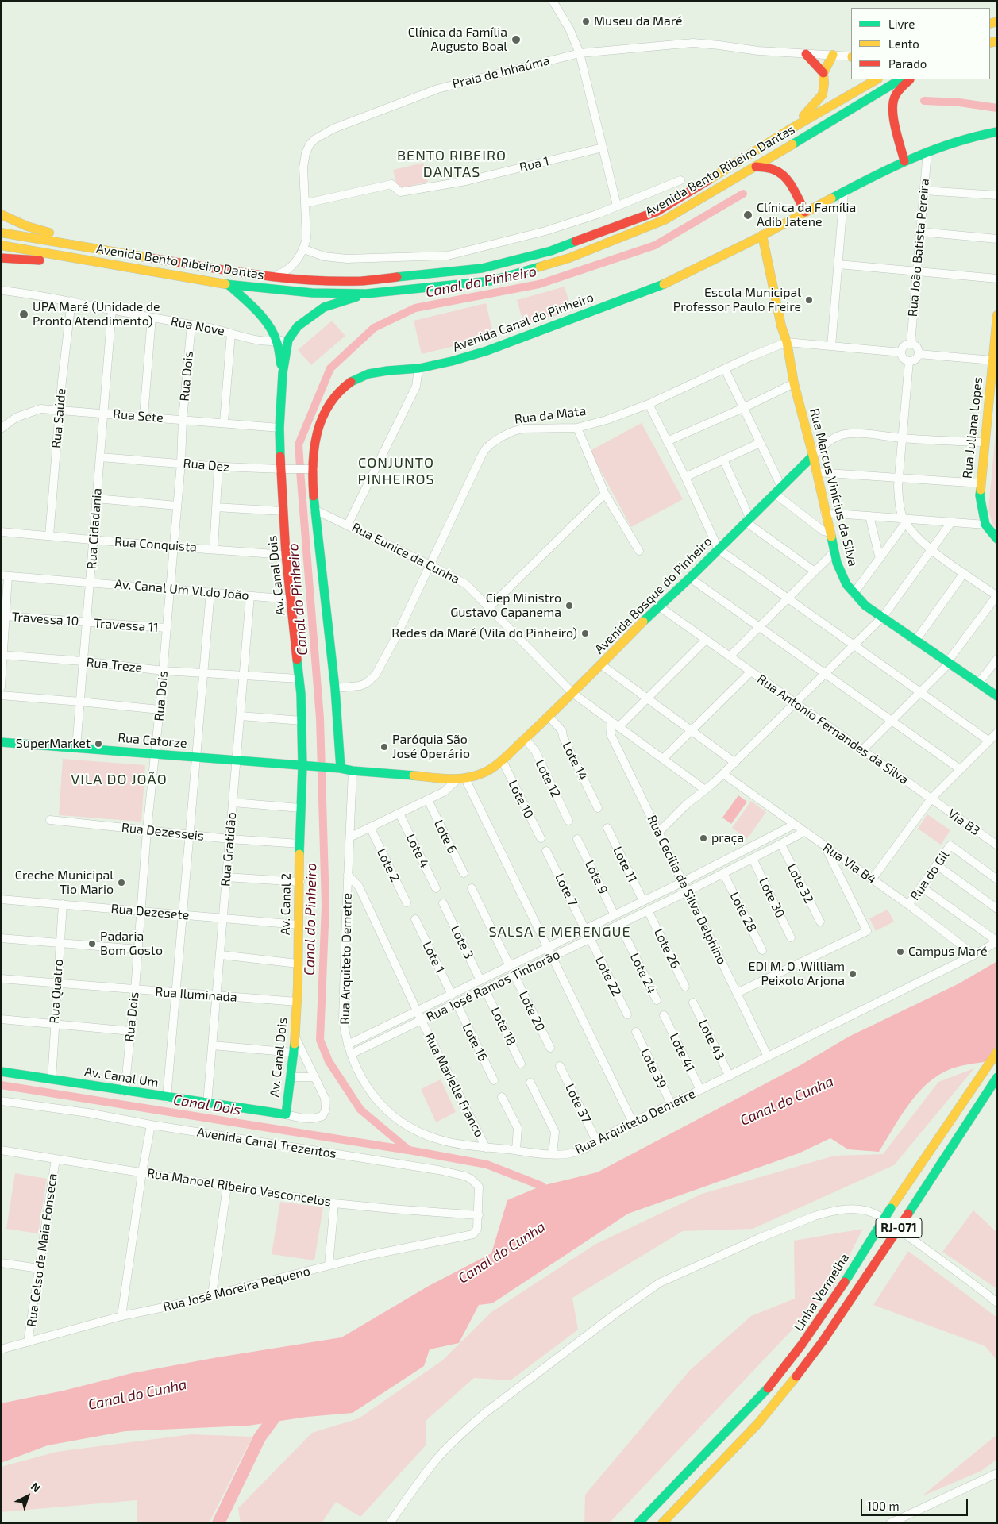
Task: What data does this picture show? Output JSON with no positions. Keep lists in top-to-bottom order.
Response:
{
  "streets": {
    "main road": [
      "Avenida Bento Ribeiro Dantas",
      "Avenida Canal do Pinheiro",
      "Rua Juliana Lopes",
      "Rua Marcus Vinícius da Silva",
      "Av. Canal Dois",
      "Avenida Bosque do Pinheiro",
      "Rua Catorze",
      "Av. Canal 2",
      "Av. Canal Um",
      "RJ-071",
      "Linha Vermelha"
    ],
    "street": [
      "Praia de Inhaúma",
      "Rua 1",
      "Rua João Batista Pereira",
      "Rua Nove",
      "Rua Dois",
      "Rua da Mata",
      "Rua Sete",
      "Rua Saúde",
      "Rua Dez",
      "Rua Cidadania",
      "Rua Conquista",
      "Rua Eunice da Cunha",
      "Av. Canal Um Vl.do João",
      "Travessa 10",
      "Travessa 11",
      "Rua Treze",
      "Rua Antonio Fernandes da Silva",
      "Lote 14",
      "Lote 12",
      "Lote 10",
      "Via B3",
      "Rua Dezesseis",
      "Lote 6",
      "Rua Gratidão",
      "Lote 4",
      "Rua Via B4",
      "Lote 11",
      "Lote 2",
      "Rua do Gil",
      "Lote 9",
      "Lote 32",
      "Lote 7",
      "Rua Cecília da Silva Delphino",
      "Lote 30",
      "Rua Dezesete",
      "Lote 28",
      "Lote 3",
      "Lote 26",
      "Lote 1",
      "Rua Arquiteto Demetre",
      "Lote 24",
      "Lote 22",
      "Rua José Ramos Tinhorão",
      "Rua Quatro",
      "Rua Iluminada",
      "Lote 20",
      "Lote 18",
      "Lote 43",
      "Lote 16",
      "Lote 41",
      "Lote 39",
      "Rua Marielle Franco",
      "Lote 37",
      "Avenida Canal Trezentos",
      "Rua Manoel Ribeiro Vasconcelos",
      "Rua Celso de Maia Fonseca",
      "Rua José Moreira Pequeno"
    ]
  },
  "crossings": [
    ["Praia de Inhaúma", "Rua 1"],
    ["Praia de Inhaúma", "Avenida Bento Ribeiro Dantas"],
    ["Rua João Batista Pereira", "Avenida Canal do Pinheiro"],
    ["Rua João Batista Pereira", "Rua da Mata"],
    ["Avenida Canal do Pinheiro", "Rua da Mata"],
    ["Avenida Canal do Pinheiro", "Rua Dez"],
    ["Avenida Canal do Pinheiro", "Rua Marcus Vinícius da Silva"],
    ["Avenida Canal do Pinheiro", "Rua Eunice da Cunha"],
    ["Avenida Canal do Pinheiro", "Avenida Bosque do Pinheiro"],
    ["Rua Nove", "Rua Dois"],
    ["Rua Nove", "Rua Saúde"],
    ["Rua Nove", "Rua Cidadania"],
    ["Rua Dois", "Rua Sete"],
    ["Rua Dois", "Rua Dez"],
    ["Rua Dois", "Rua Conquista"],
    ["Rua Dois", "Av. Canal Um Vl.do João"],
    ["Rua Dois", "Travessa 11"],
    ["Rua Dois", "Rua Treze"],
    ["Rua Dois", "Rua Catorze"],
    ["Rua Dois", "Rua Dezesseis"],
    ["Rua Dois", "Rua Dezesete"],
    ["Rua Dois", "Rua Iluminada"],
    ["Rua Dois", "Av. Canal Um"],
    ["Rua da Mata", "Rua Marcus Vinícius da Silva"],
    ["Rua da Mata", "Rua Eunice da Cunha"],
    ["Rua Sete", "Rua Saúde"],
    ["Rua Sete", "Rua Cidadania"],
    ["Rua Sete", "Av. Canal Dois"],
    ["Rua Saúde", "Rua Conquista"],
    ["Rua Juliana Lopes", "Avenida Bosque do Pinheiro"],
    ["Rua Dez", "Rua Cidadania"],
    ["Rua Dez", "Av. Canal Dois"],
    ["Rua Marcus Vinícius da Silva", "Avenida Bosque do Pinheiro"],
    ["Rua Cidadania", "Rua Conquista"],
    ["Rua Cidadania", "Av. Canal Um Vl.do João"],
    ["Rua Cidadania", "Travessa 10"],
    ["Rua Cidadania", "Travessa 11"],
    ["Rua Cidadania", "Rua Treze"],
    ["Rua Cidadania", "Rua Catorze"],
    ["Rua Conquista", "Av. Canal Dois"],
    ["Rua Eunice da Cunha", "Avenida Bosque do Pinheiro"],
    ["Rua Eunice da Cunha", "Rua Cecília da Silva Delphino"],
    ["Av. Canal Dois", "Av. Canal Um Vl.do João"],
    ["Av. Canal Dois", "Rua Treze"],
    ["Av. Canal Dois", "Rua Catorze"],
    ["Av. Canal Dois", "Av. Canal 2"],
    ["Av. Canal Dois", "Rua Iluminada"],
    ["Av. Canal Dois", "Av. Canal Um"],
    ["Av. Canal Um Vl.do João", "Rua Gratidão"],
    ["Avenida Bosque do Pinheiro", "Rua Antonio Fernandes da Silva"],
    ["Avenida Bosque do Pinheiro", "Rua Catorze"],
    ["Avenida Bosque do Pinheiro", "Lote 14"],
    ["Avenida Bosque do Pinheiro", "Lote 12"],
    ["Avenida Bosque do Pinheiro", "Lote 10"],
    ["Avenida Bosque do Pinheiro", "Rua Arquiteto Demetre"],
    ["Travessa 10", "Travessa 11"],
    ["Rua Treze", "Rua Gratidão"],
    ["Rua Antonio Fernandes da Silva", "Via B3"],
    ["Rua Catorze", "Rua Gratidão"],
    ["Rua Dezesseis", "Rua Gratidão"],
    ["Rua Dezesseis", "Av. Canal 2"],
    ["Rua Gratidão", "Rua Dezesete"],
    ["Rua Gratidão", "Rua Iluminada"],
    ["Rua Gratidão", "Av. Canal Um"],
    ["Rua Via B4", "Rua do Gil"],
    ["Rua Via B4", "Rua Arquiteto Demetre"],
    ["Rua Via B4", "Rua José Ramos Tinhorão"],
    ["Lote 11", "Rua José Ramos Tinhorão"],
    ["Lote 9", "Rua José Ramos Tinhorão"],
    ["Lote 32", "Rua José Ramos Tinhorão"],
    ["Lote 7", "Rua José Ramos Tinhorão"],
    ["Rua Cecília da Silva Delphino", "Rua Arquiteto Demetre"],
    ["Rua Cecília da Silva Delphino", "Rua José Ramos Tinhorão"],
    ["Lote 30", "Rua José Ramos Tinhorão"],
    ["Av. Canal 2", "Rua Dezesete"],
    ["Av. Canal 2", "Rua Iluminada"],
    ["Rua Dezesete", "Rua Quatro"],
    ["Lote 28", "Rua José Ramos Tinhorão"],
    ["Lote 3", "Rua José Ramos Tinhorão"],
    ["Lote 26", "Rua José Ramos Tinhorão"],
    ["Lote 1", "Rua José Ramos Tinhorão"],
    ["Rua Arquiteto Demetre", "Rua José Ramos Tinhorão"],
    ["Rua Arquiteto Demetre", "Lote 43"],
    ["Rua Arquiteto Demetre", "Lote 41"],
    ["Rua Arquiteto Demetre", "Lote 39"],
    ["Rua Arquiteto Demetre", "Rua Marielle Franco"],
    ["Rua Arquiteto Demetre", "Lote 37"],
    ["Lote 24", "Rua José Ramos Tinhorão"],
    ["Lote 22", "Rua José Ramos Tinhorão"],
    ["Rua José Ramos Tinhorão", "Lote 20"],
    ["Rua José Ramos Tinhorão", "Lote 18"],
    ["Rua José Ramos Tinhorão", "Lote 16"],
    ["Rua José Ramos Tinhorão", "Rua Marielle Franco"],
    ["Rua Quatro", "Rua Iluminada"],
    ["Rua Quatro", "Av. Canal Um"],
    ["Avenida Canal Trezentos", "Rua Manoel Ribeiro Vasconcelos"],
    ["Avenida Canal Trezentos", "Rua José Moreira Pequeno"],
    ["Rua Manoel Ribeiro Vasconcelos", "Rua Celso de Maia Fonseca"],
    ["Rua Celso de Maia Fonseca", "Rua José Moreira Pequeno"]
  ],
  "districts": [
    "BENTO RIBEIRO DANTAS",
    "CONJUNTO PINHEIROS",
    "VILA DO JOÃO",
    "SALSA E MERENGUE"
  ],
  "water": ["Canal do Pinheiro", "Canal do Cunha", "Canal Dois"],
  "places": [
    "Museu da Maré",
    "Clínica da Família Augusto Boal",
    "Clínica da Família Adib Jatene",
    "Escola Municipal Professor Paulo Freire",
    "UPA Maré (Unidade de Pronto Atendimento)",
    "Ciep Ministro Gustavo Capanema",
    "Redes da Maré (Vila do Pinheiro)",
    "SuperMarket",
    "Paróquia São José Operário",
    "praça",
    "Creche Municipal Tio Mario",
    "Padaria Bom Gosto",
    "Campus Maré",
    "EDI M. O .William Peixoto Arjona"
  ],
  "legend": ["Livre", "Lento", "Parado"],
  "scale_bar": "100 m",
  "north": "top right"
}
